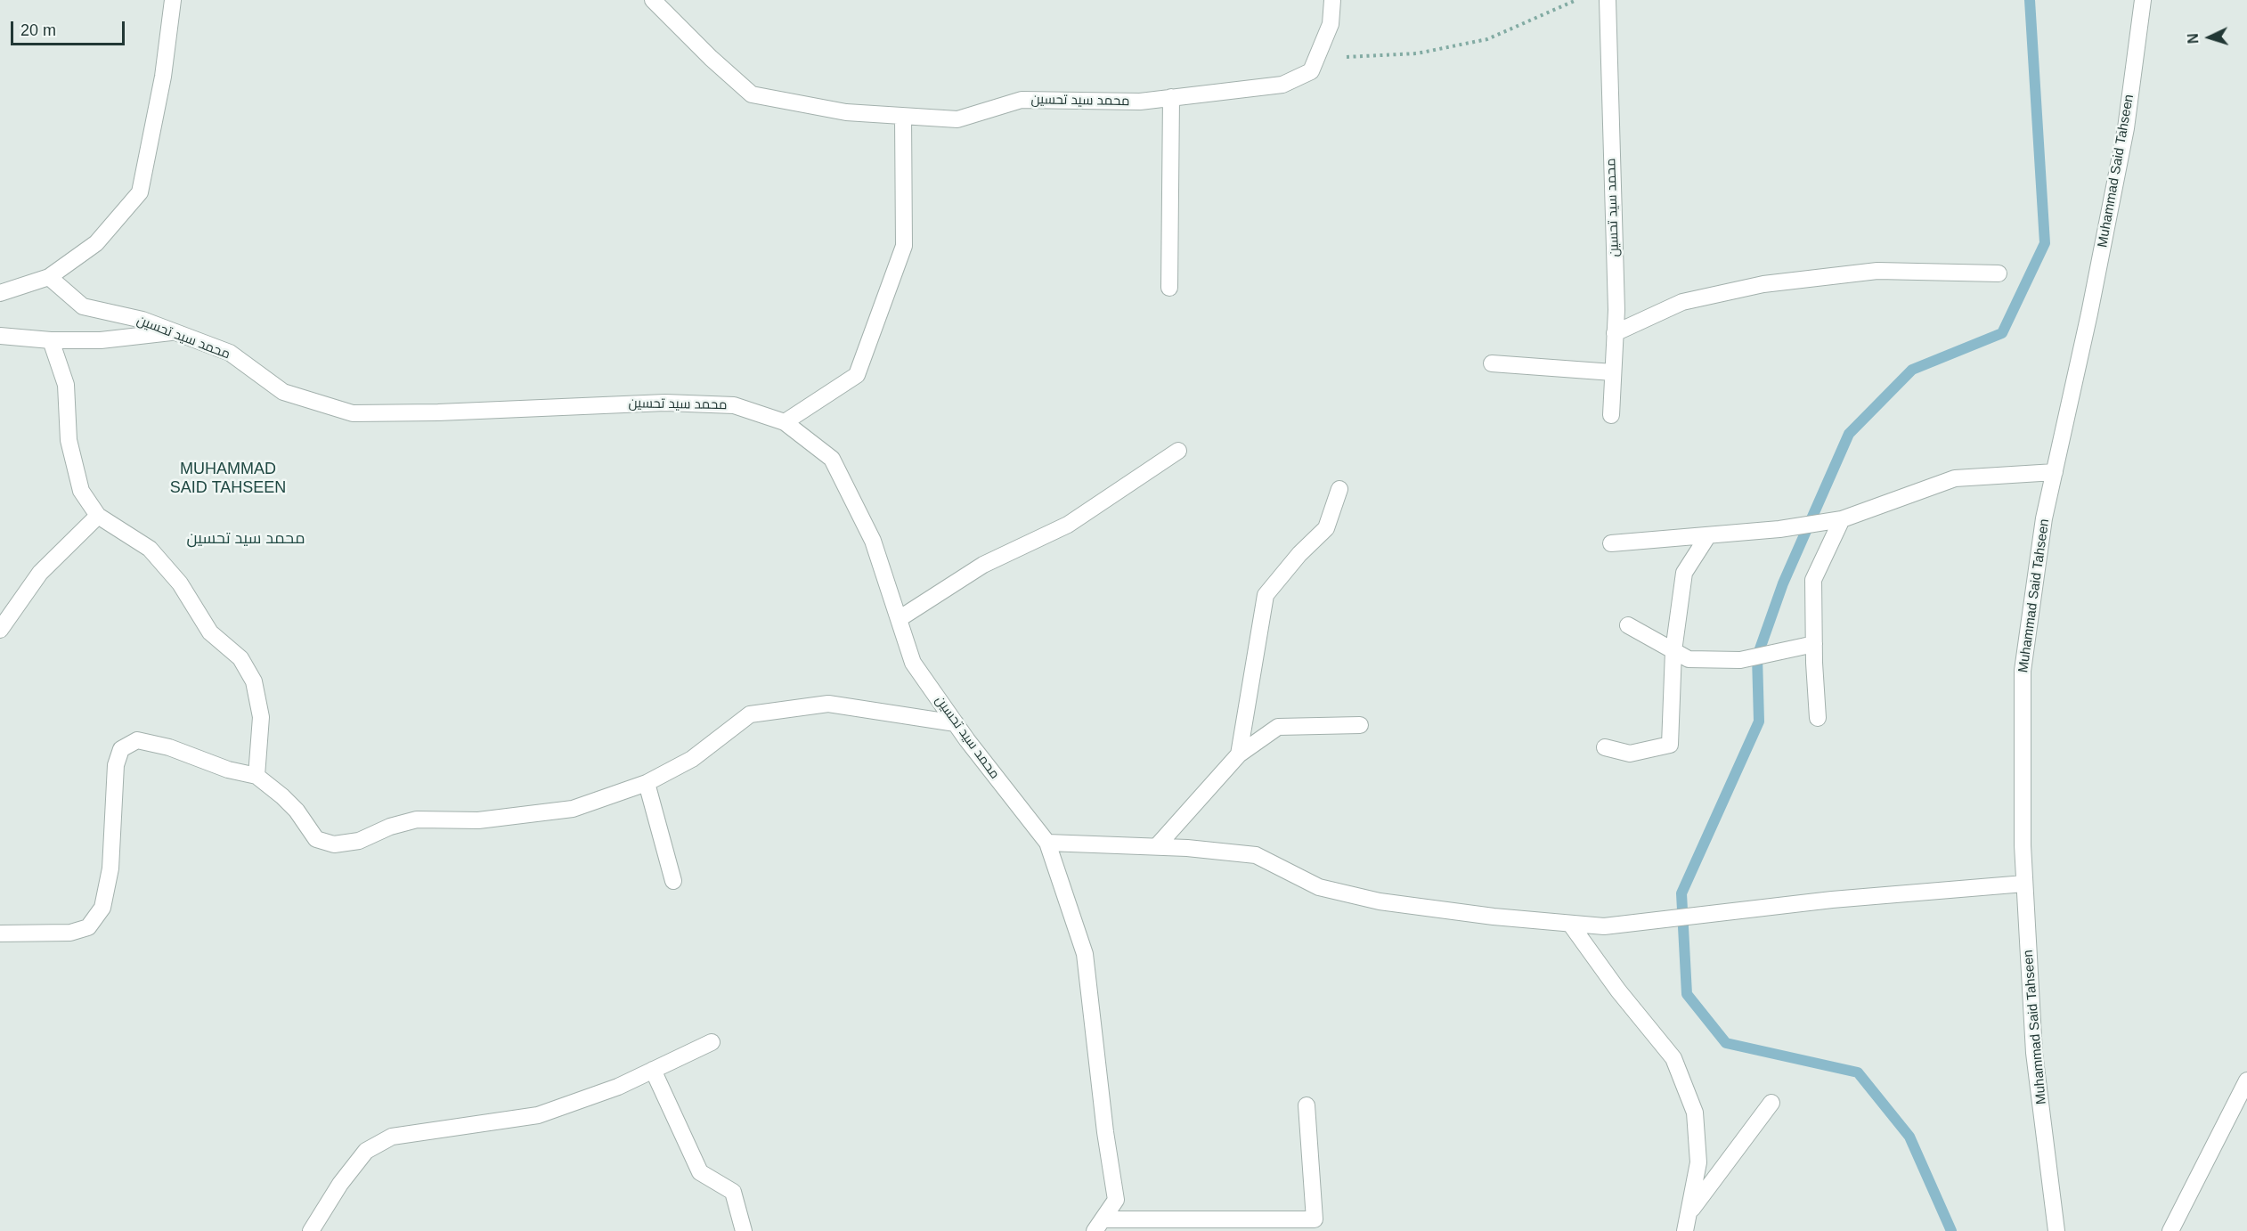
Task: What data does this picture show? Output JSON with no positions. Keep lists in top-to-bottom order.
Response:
{
  "streets": {
    "street": ["محمد سید تحسین", "Muhammad Said Tahseen"]
  },
  "districts": ["MUHAMMAD SAID TAHSEEN", "محمد سید تحسین"],
  "scale_bar": "20 m",
  "north": "left"
}
